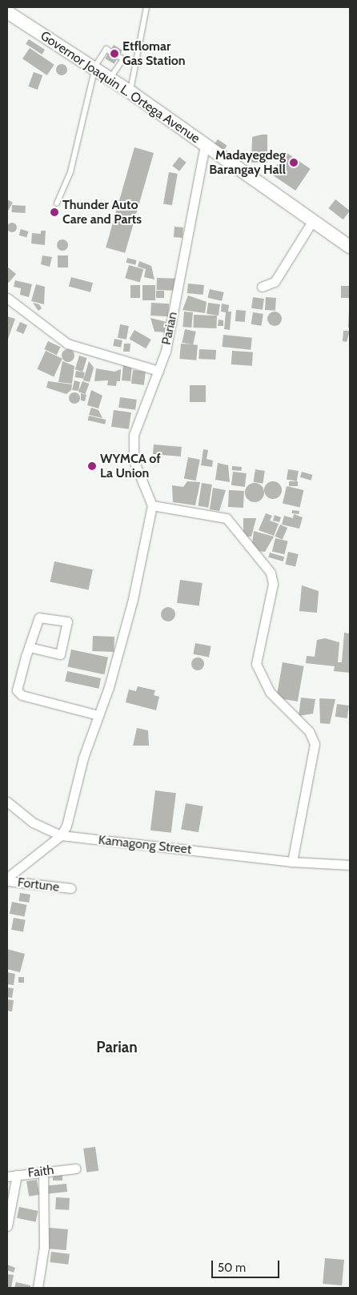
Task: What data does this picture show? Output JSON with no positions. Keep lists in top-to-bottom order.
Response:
{
  "streets": {
    "main road": ["Governor Joaquin L. Ortega Avenue"],
    "street": [
      "Parian",
      "Kamagong Street",
      "Fortune",
      "Faith"
    ]
  },
  "crossings": [
    ["Governor Joaquin L. Ortega Avenue", "Parian"]
  ],
  "districts": ["Parian"],
  "places": [
    "Etflomar Gas Station",
    "Madayegdeg Barangay Hall",
    "Thunder Auto Care and Parts",
    "WYMCA of La Union"
  ],
  "scale_bar": "50 m"
}
